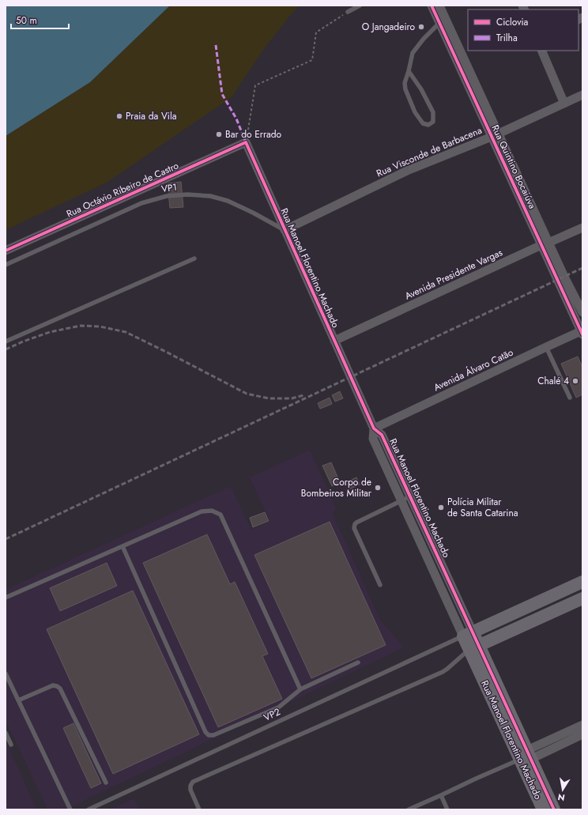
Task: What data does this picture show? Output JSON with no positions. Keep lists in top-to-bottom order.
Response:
{
  "streets": {
    "street": [
      "Rua Visconde de Barbacena",
      "Rua Quintino Bocaiúva",
      "Rua Octávio Ribeiro de Castro",
      "Rua Manoel Florentino Machado",
      "Avenida Presidente Vargas",
      "Avenida Álvaro Catão"
    ],
    "lane": ["VP1", "VP2"]
  },
  "crossings": [
    ["Rua Visconde de Barbacena", "Rua Quintino Bocaiúva"],
    ["Rua Visconde de Barbacena", "VP1"],
    ["Rua Visconde de Barbacena", "Rua Manoel Florentino Machado"],
    ["Rua Quintino Bocaiúva", "Avenida Presidente Vargas"],
    ["Rua Quintino Bocaiúva", "Avenida Álvaro Catão"],
    ["VP1", "Rua Manoel Florentino Machado"],
    ["Rua Octávio Ribeiro de Castro", "Rua Manoel Florentino Machado"],
    ["Rua Manoel Florentino Machado", "Avenida Presidente Vargas"],
    ["Rua Manoel Florentino Machado", "Avenida Álvaro Catão"],
    ["Rua Manoel Florentino Machado", "VP2"]
  ],
  "places": [
    "O Jangadeiro",
    "Praia da Vila",
    "Bar do Errado",
    "Chalé 4",
    "Corpo de Bombeiros Militar",
    "Polícia Militar de Santa Catarina"
  ],
  "legend": ["Ciclovia", "Trilha"],
  "scale_bar": "50 m",
  "north": "bottom"
}
